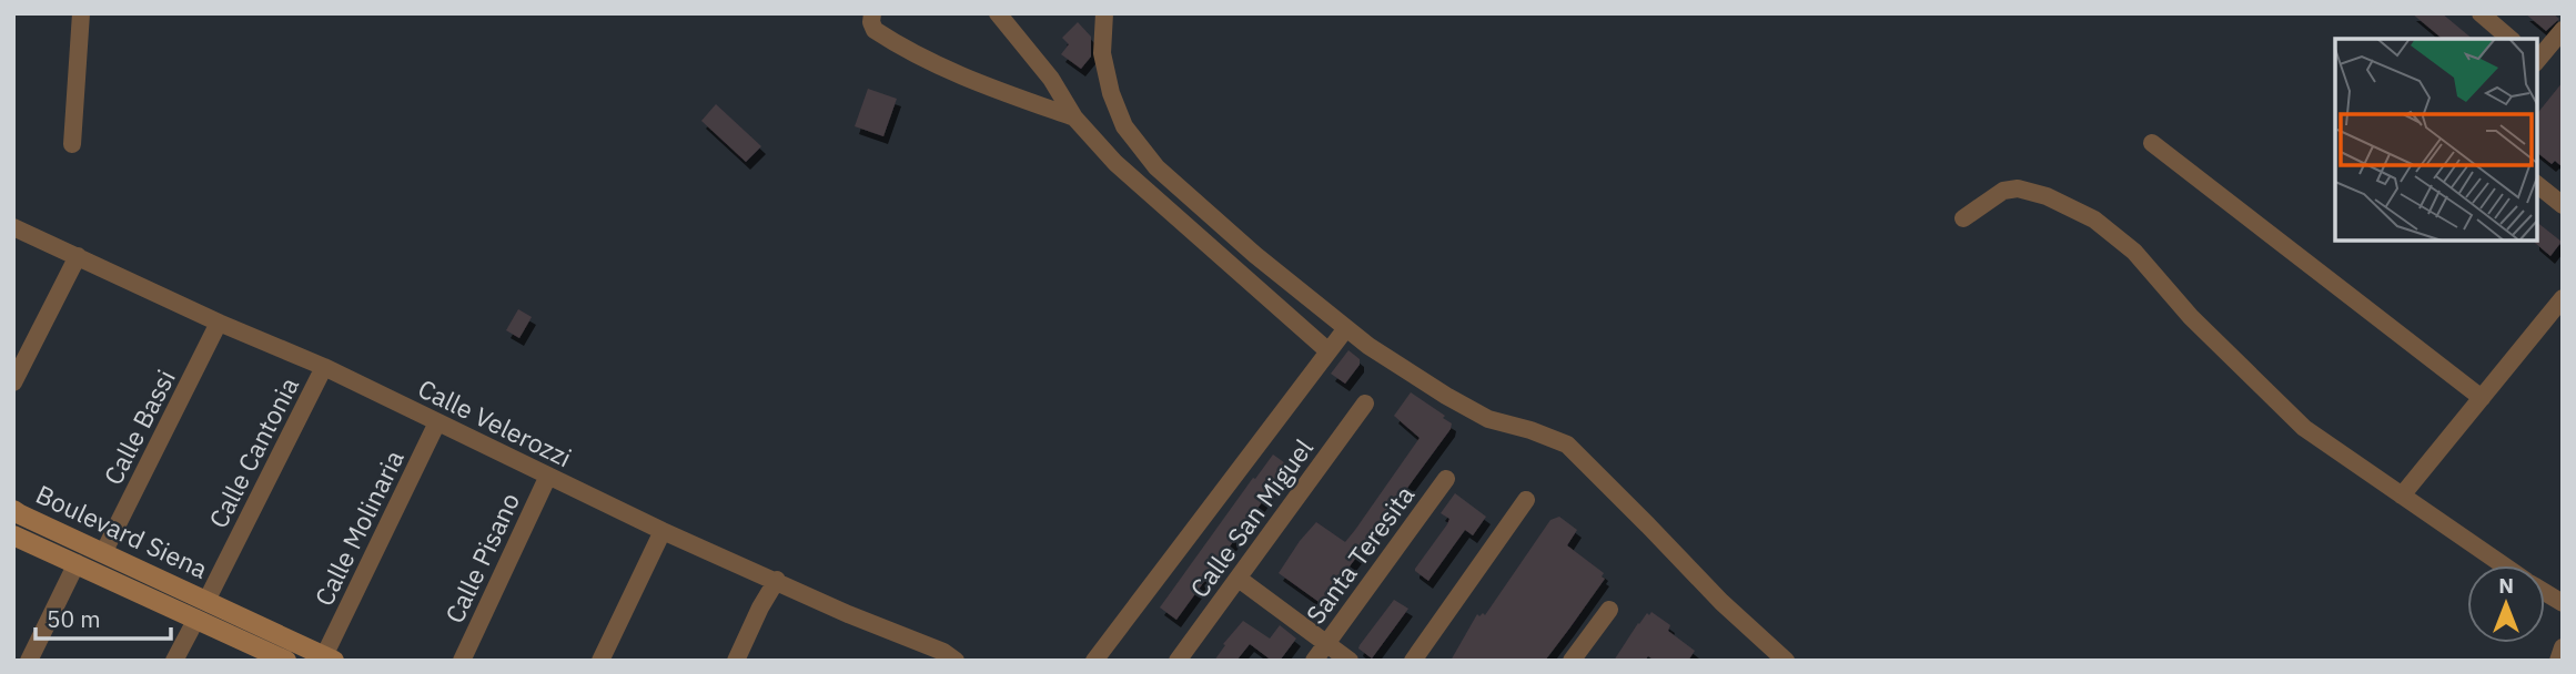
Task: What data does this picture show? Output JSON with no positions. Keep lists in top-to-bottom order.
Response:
{
  "streets": {
    "street": [
      "Calle Velerozzi",
      "Calle Bassi",
      "Calle Cantonia",
      "Calle San Miguel",
      "Calle Molinaria",
      "Boulevard Siena",
      "Santa Teresita",
      "Calle Pisano"
    ]
  },
  "crossings": [
    ["Calle Velerozzi", "Calle Bassi"],
    ["Calle Velerozzi", "Calle Cantonia"],
    ["Calle Velerozzi", "Calle Molinaria"],
    ["Calle Velerozzi", "Calle Pisano"],
    ["Calle Bassi", "Boulevard Siena"],
    ["Calle Cantonia", "Boulevard Siena"],
    ["Calle Molinaria", "Boulevard Siena"]
  ],
  "scale_bar": "50 m",
  "north": "top"
}
